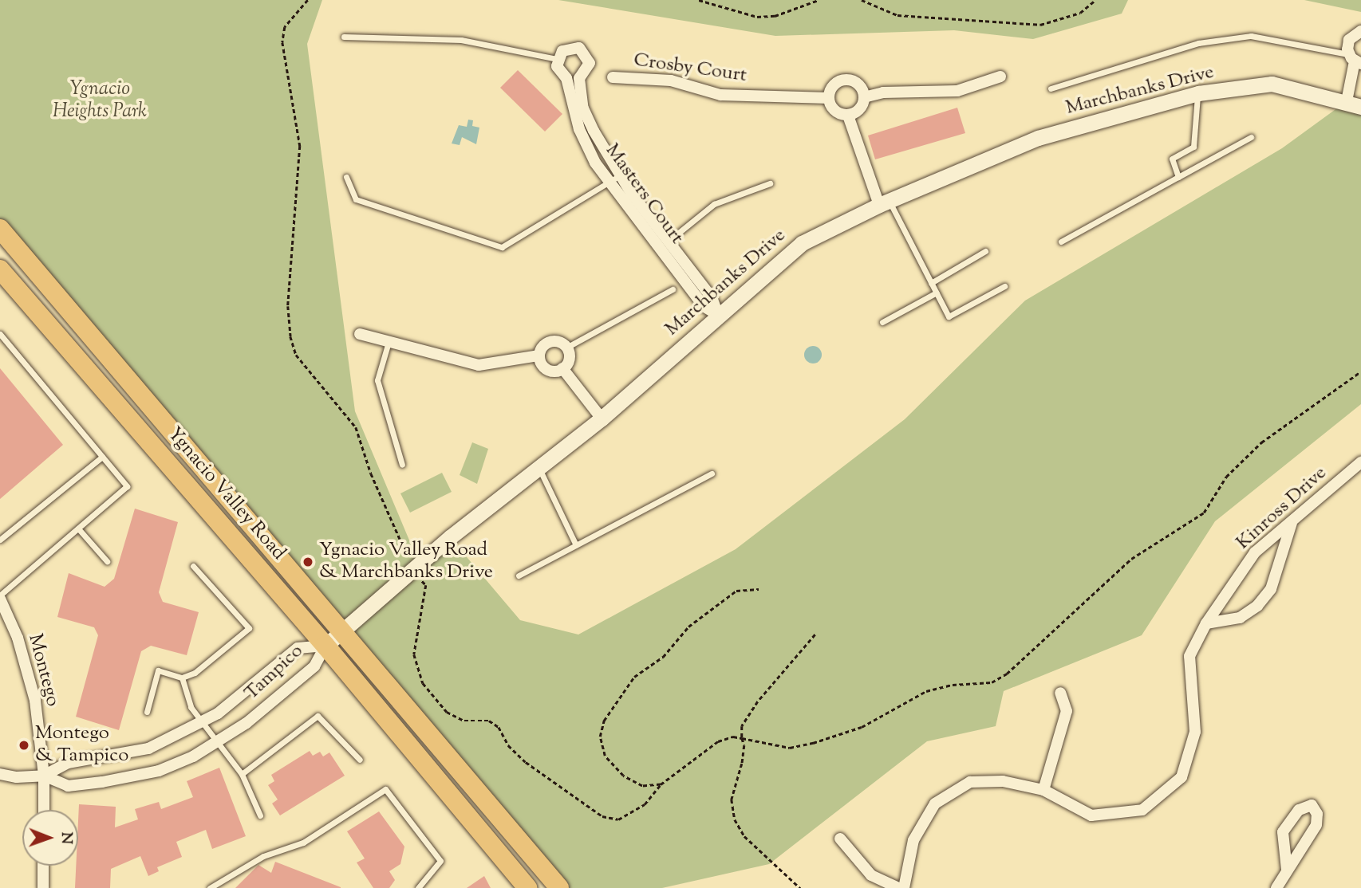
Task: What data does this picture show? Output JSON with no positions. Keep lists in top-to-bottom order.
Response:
{
  "streets": {
    "highway": ["Ygnacio Valley Road"],
    "street": [
      "Crosby Court",
      "Marchbanks Drive",
      "Masters Court",
      "Kinross Drive",
      "Montego",
      "Tampico"
    ]
  },
  "crossings": [
    ["Marchbanks Drive", "Masters Court"],
    ["Marchbanks Drive", "Ygnacio Valley Road"],
    ["Marchbanks Drive", "Tampico"],
    ["Ygnacio Valley Road", "Tampico"],
    ["Montego", "Tampico"]
  ],
  "parks": ["Ygnacio Heights Park"],
  "places": ["Ygnacio Valley Road & Marchbanks Drive", "Montego & Tampico"],
  "north": "right"
}
